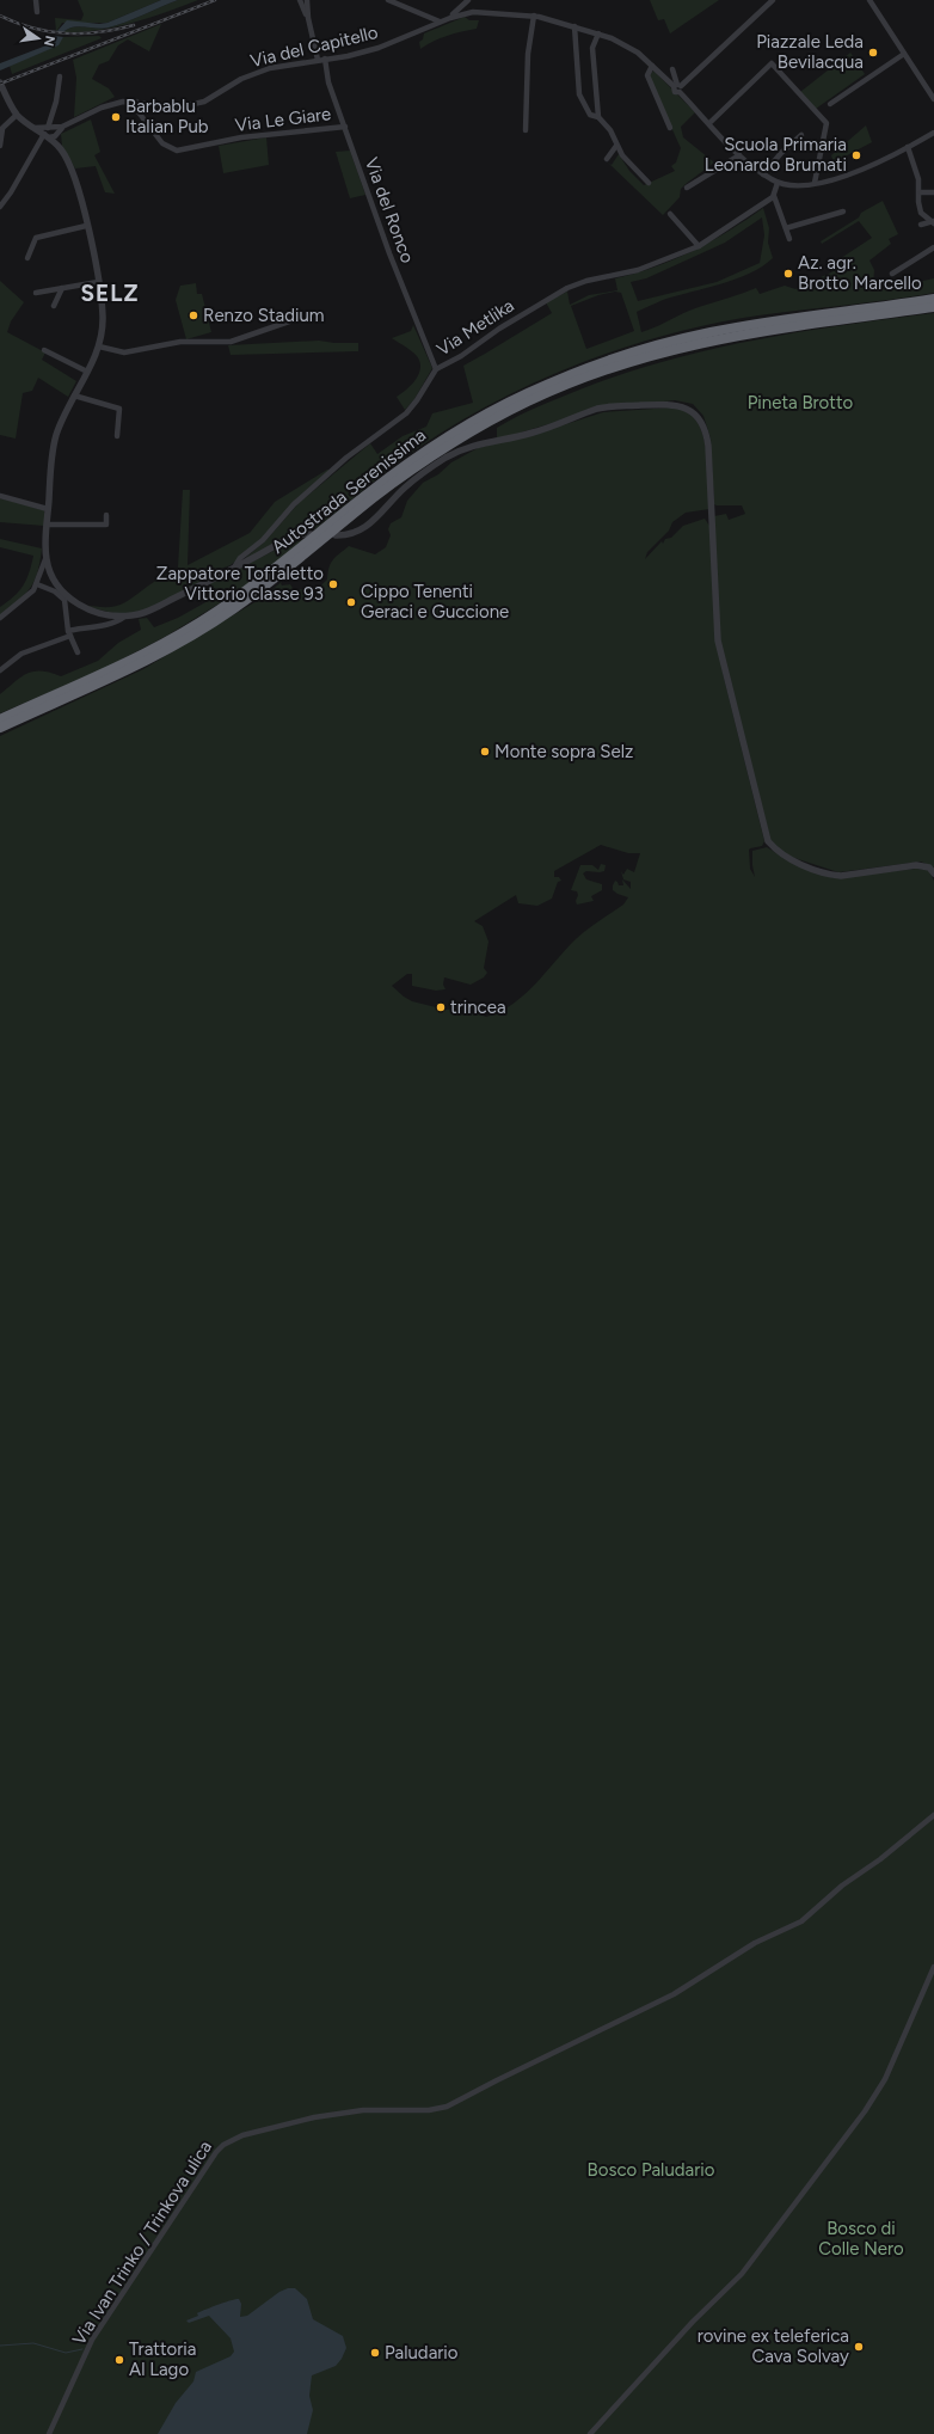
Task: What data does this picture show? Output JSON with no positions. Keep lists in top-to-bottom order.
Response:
{
  "streets": {
    "highway": ["Autostrada Serenissima"],
    "street": [
      "Via del Capitello",
      "Via Le Giare",
      "Via del Ronco",
      "Via Metlika",
      "Via Ivan Trinko / Trinkova ulica"
    ]
  },
  "crossings": [
    ["Via del Capitello", "Via Le Giare"],
    ["Via del Capitello", "Via del Ronco"],
    ["Via Le Giare", "Via del Ronco"],
    ["Via del Ronco", "Via Metlika"]
  ],
  "districts": ["SELZ"],
  "parks": ["Pineta Brotto", "Bosco Paludario", "Bosco di Colle Nero"],
  "places": [
    "Piazzale Leda Bevilacqua",
    "Barbablu Italian Pub",
    "Scuola Primaria Leonardo Brumati",
    "Az. agr. Brotto Marcello",
    "Renzo Stadium",
    "Zappatore Toffaletto Vittorio classe 93",
    "Cippo Tenenti Geraci e Guccione",
    "Monte sopra Selz",
    "trincea",
    "rovine ex teleferica Cava Solvay",
    "Paludario",
    "Trattoria Al Lago"
  ],
  "north": "right"
}
